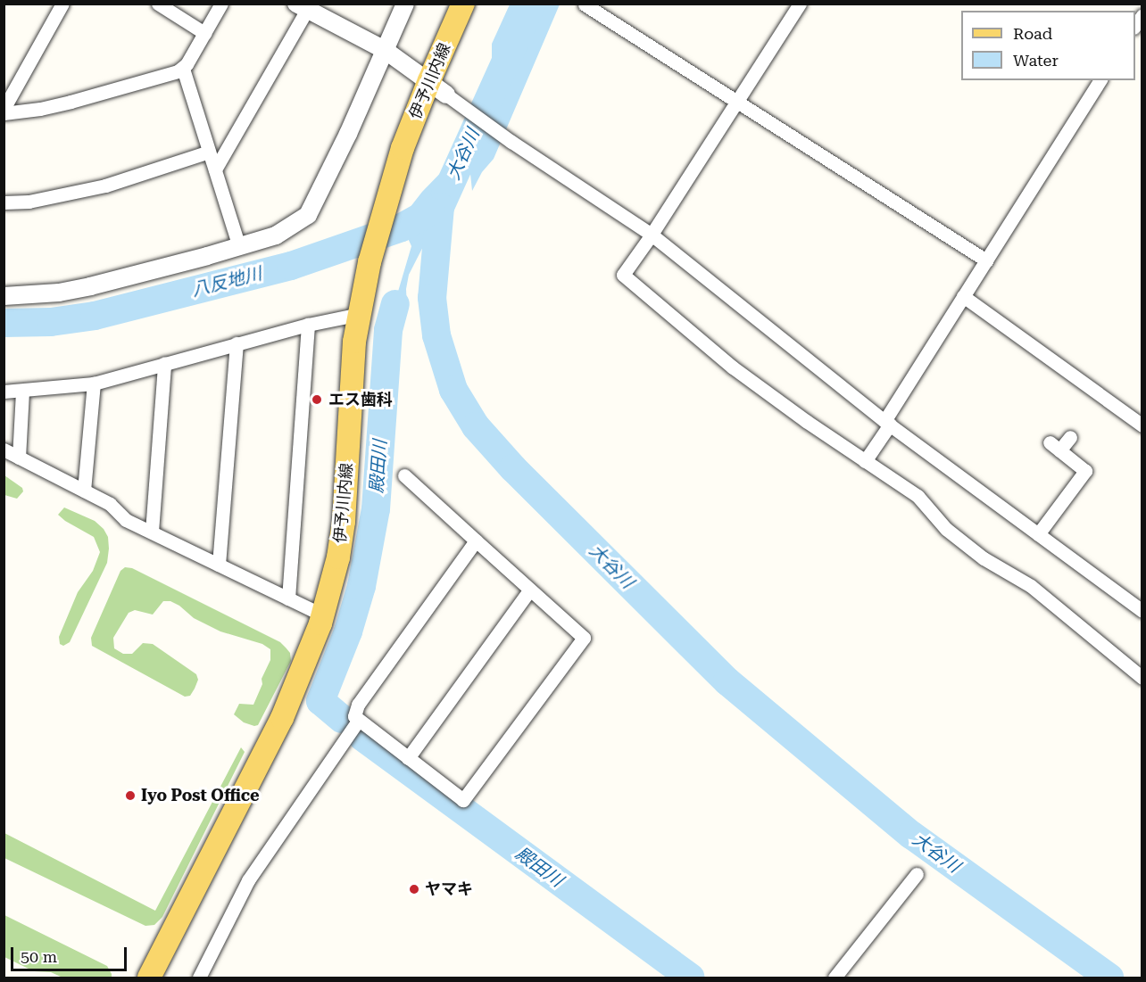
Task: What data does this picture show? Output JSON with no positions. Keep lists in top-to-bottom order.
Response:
{
  "streets": {
    "main road": ["伊予川内線"]
  },
  "water": ["大谷川", "八反地川", "殿田川"],
  "places": ["エス歯科", "Iyo Post Office", "ヤマキ"],
  "legend": ["Road", "Water"],
  "scale_bar": "50 m"
}
